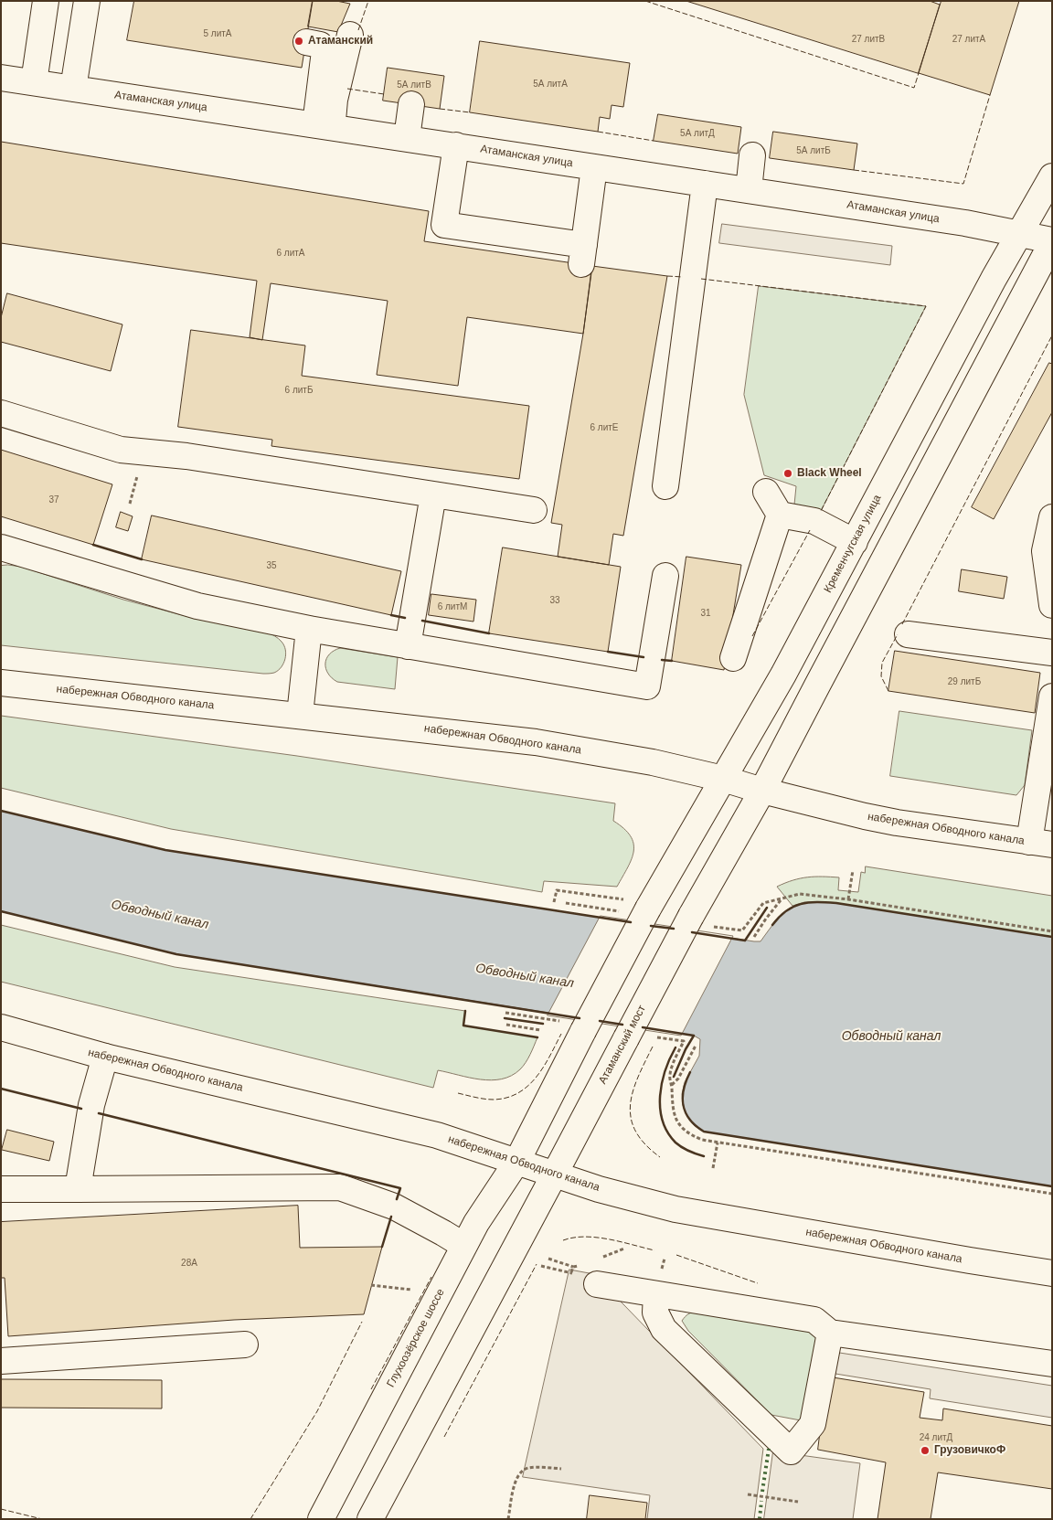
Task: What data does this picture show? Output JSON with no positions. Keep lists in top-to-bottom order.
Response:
{
  "streets": {
    "street": [
      "Атаманская улица",
      "Кременчугская улица",
      "набережная Обводного канала",
      "Атаманский мост",
      "Глухоозёрское шоссе"
    ]
  },
  "crossings": [
    ["Атаманская улица", "Кременчугская улица"],
    ["Кременчугская улица", "набережная Обводного канала"],
    ["Кременчугская улица", "Глухоозёрское шоссе"],
    ["набережная Обводного канала", "Атаманский мост"],
    ["набережная Обводного канала", "Глухоозёрское шоссе"]
  ],
  "water": ["Обводный канал"],
  "places": ["Атаманский", "Black Wheel", "ГрузовичкоФ"],
  "house_numbers": [
    "5 литА",
    "27 литВ",
    "27 литА",
    "5А литА",
    "5А литВ",
    "5А литД",
    "5А литБ",
    "6 литА",
    "6 литБ",
    "6 литЕ",
    "37",
    "35",
    "33",
    "6 литМ",
    "31",
    "29 литБ",
    "28А",
    "24 литД"
  ]
}
